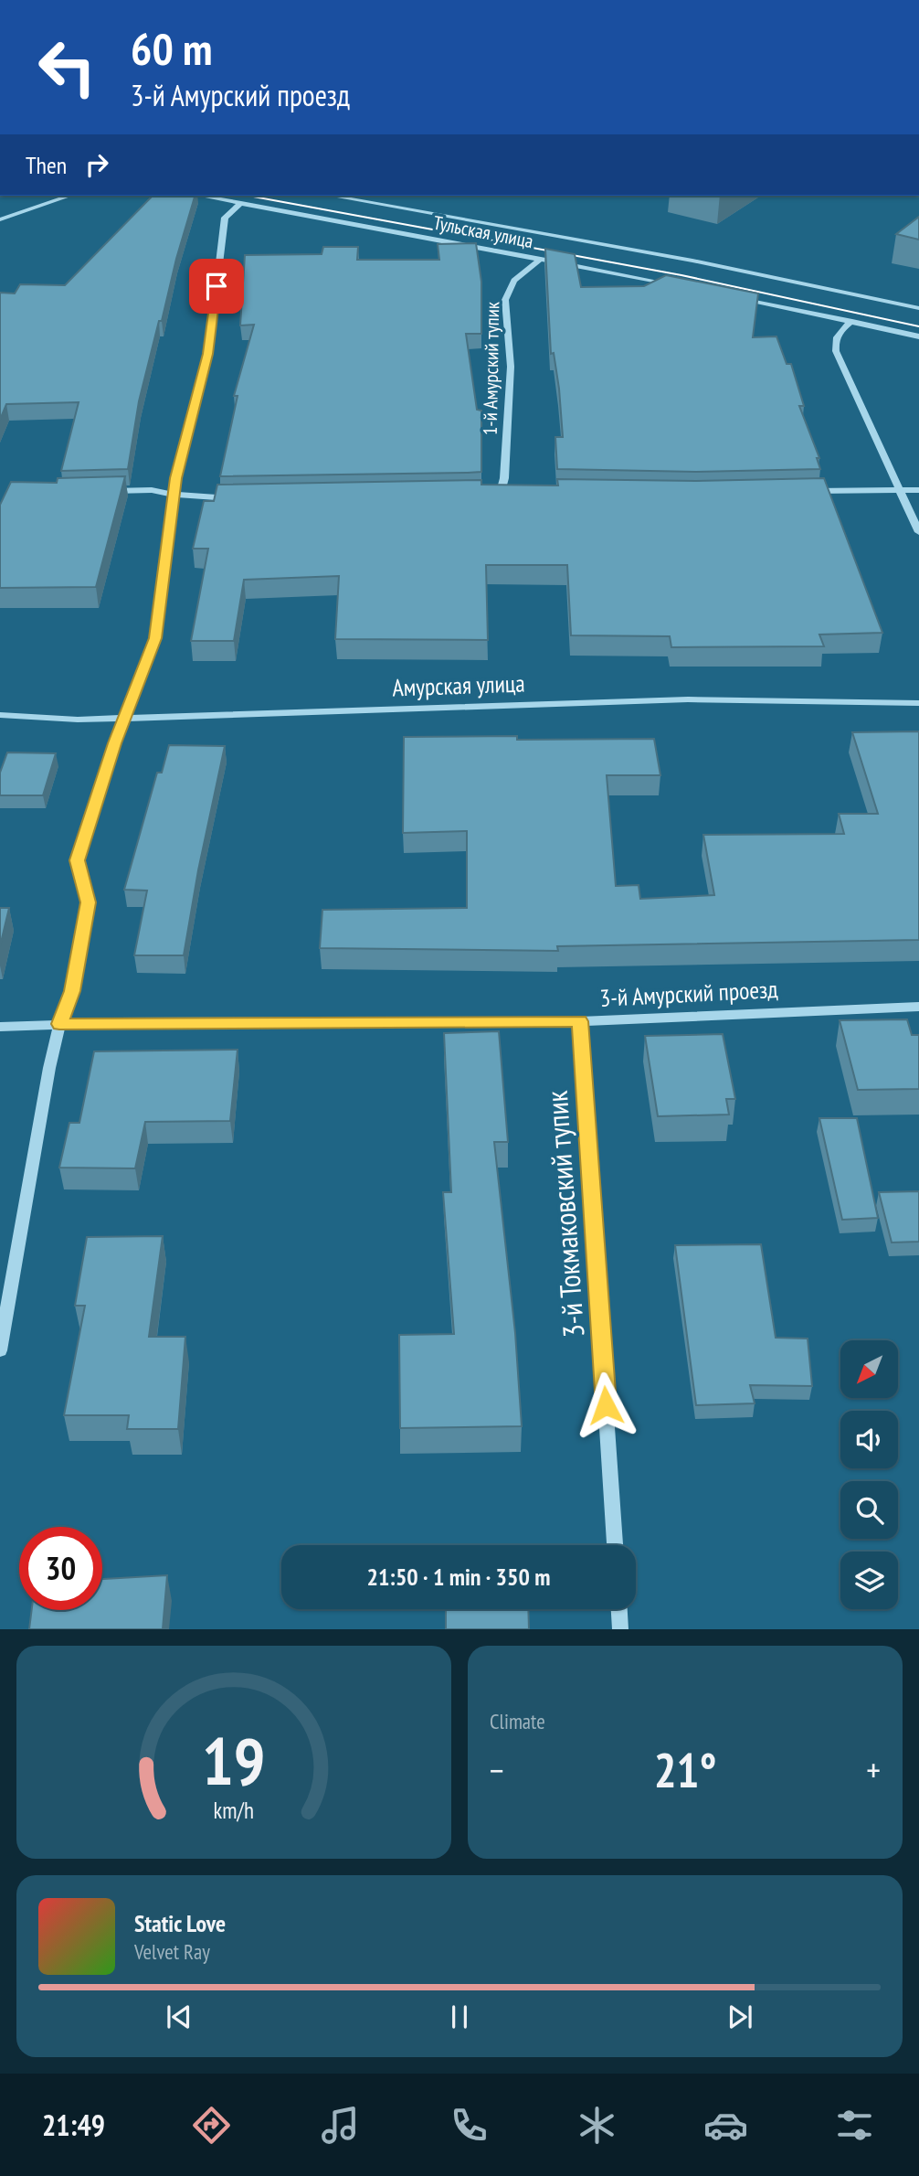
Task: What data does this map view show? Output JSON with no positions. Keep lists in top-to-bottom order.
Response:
{
  "streets": {
    "street": [
      "Тульская улица",
      "1-й Амурский тупик",
      "Амурская улица",
      "3-й Амурский проезд",
      "3-й Токмаковский тупик"
    ]
  },
  "crossings": [
    ["Тульская улица", "1-й Амурский тупик"],
    ["3-й Амурский проезд", "3-й Токмаковский тупик"]
  ],
  "north": "bottom left",
  "page": {
    "turn": ["60 m", "3-й Амурский проезд"],
    "then": "Then",
    "limit": "30",
    "trip": "21:50 · 1 min · 350 m",
    "tile": "Climate",
    "heat": ["−", "21°", "+"],
    "song": ["Static Love", "Velvet Ray"],
    "tabs": "21:49",
    "gauge": ["19", "km/h"]
  }
}
